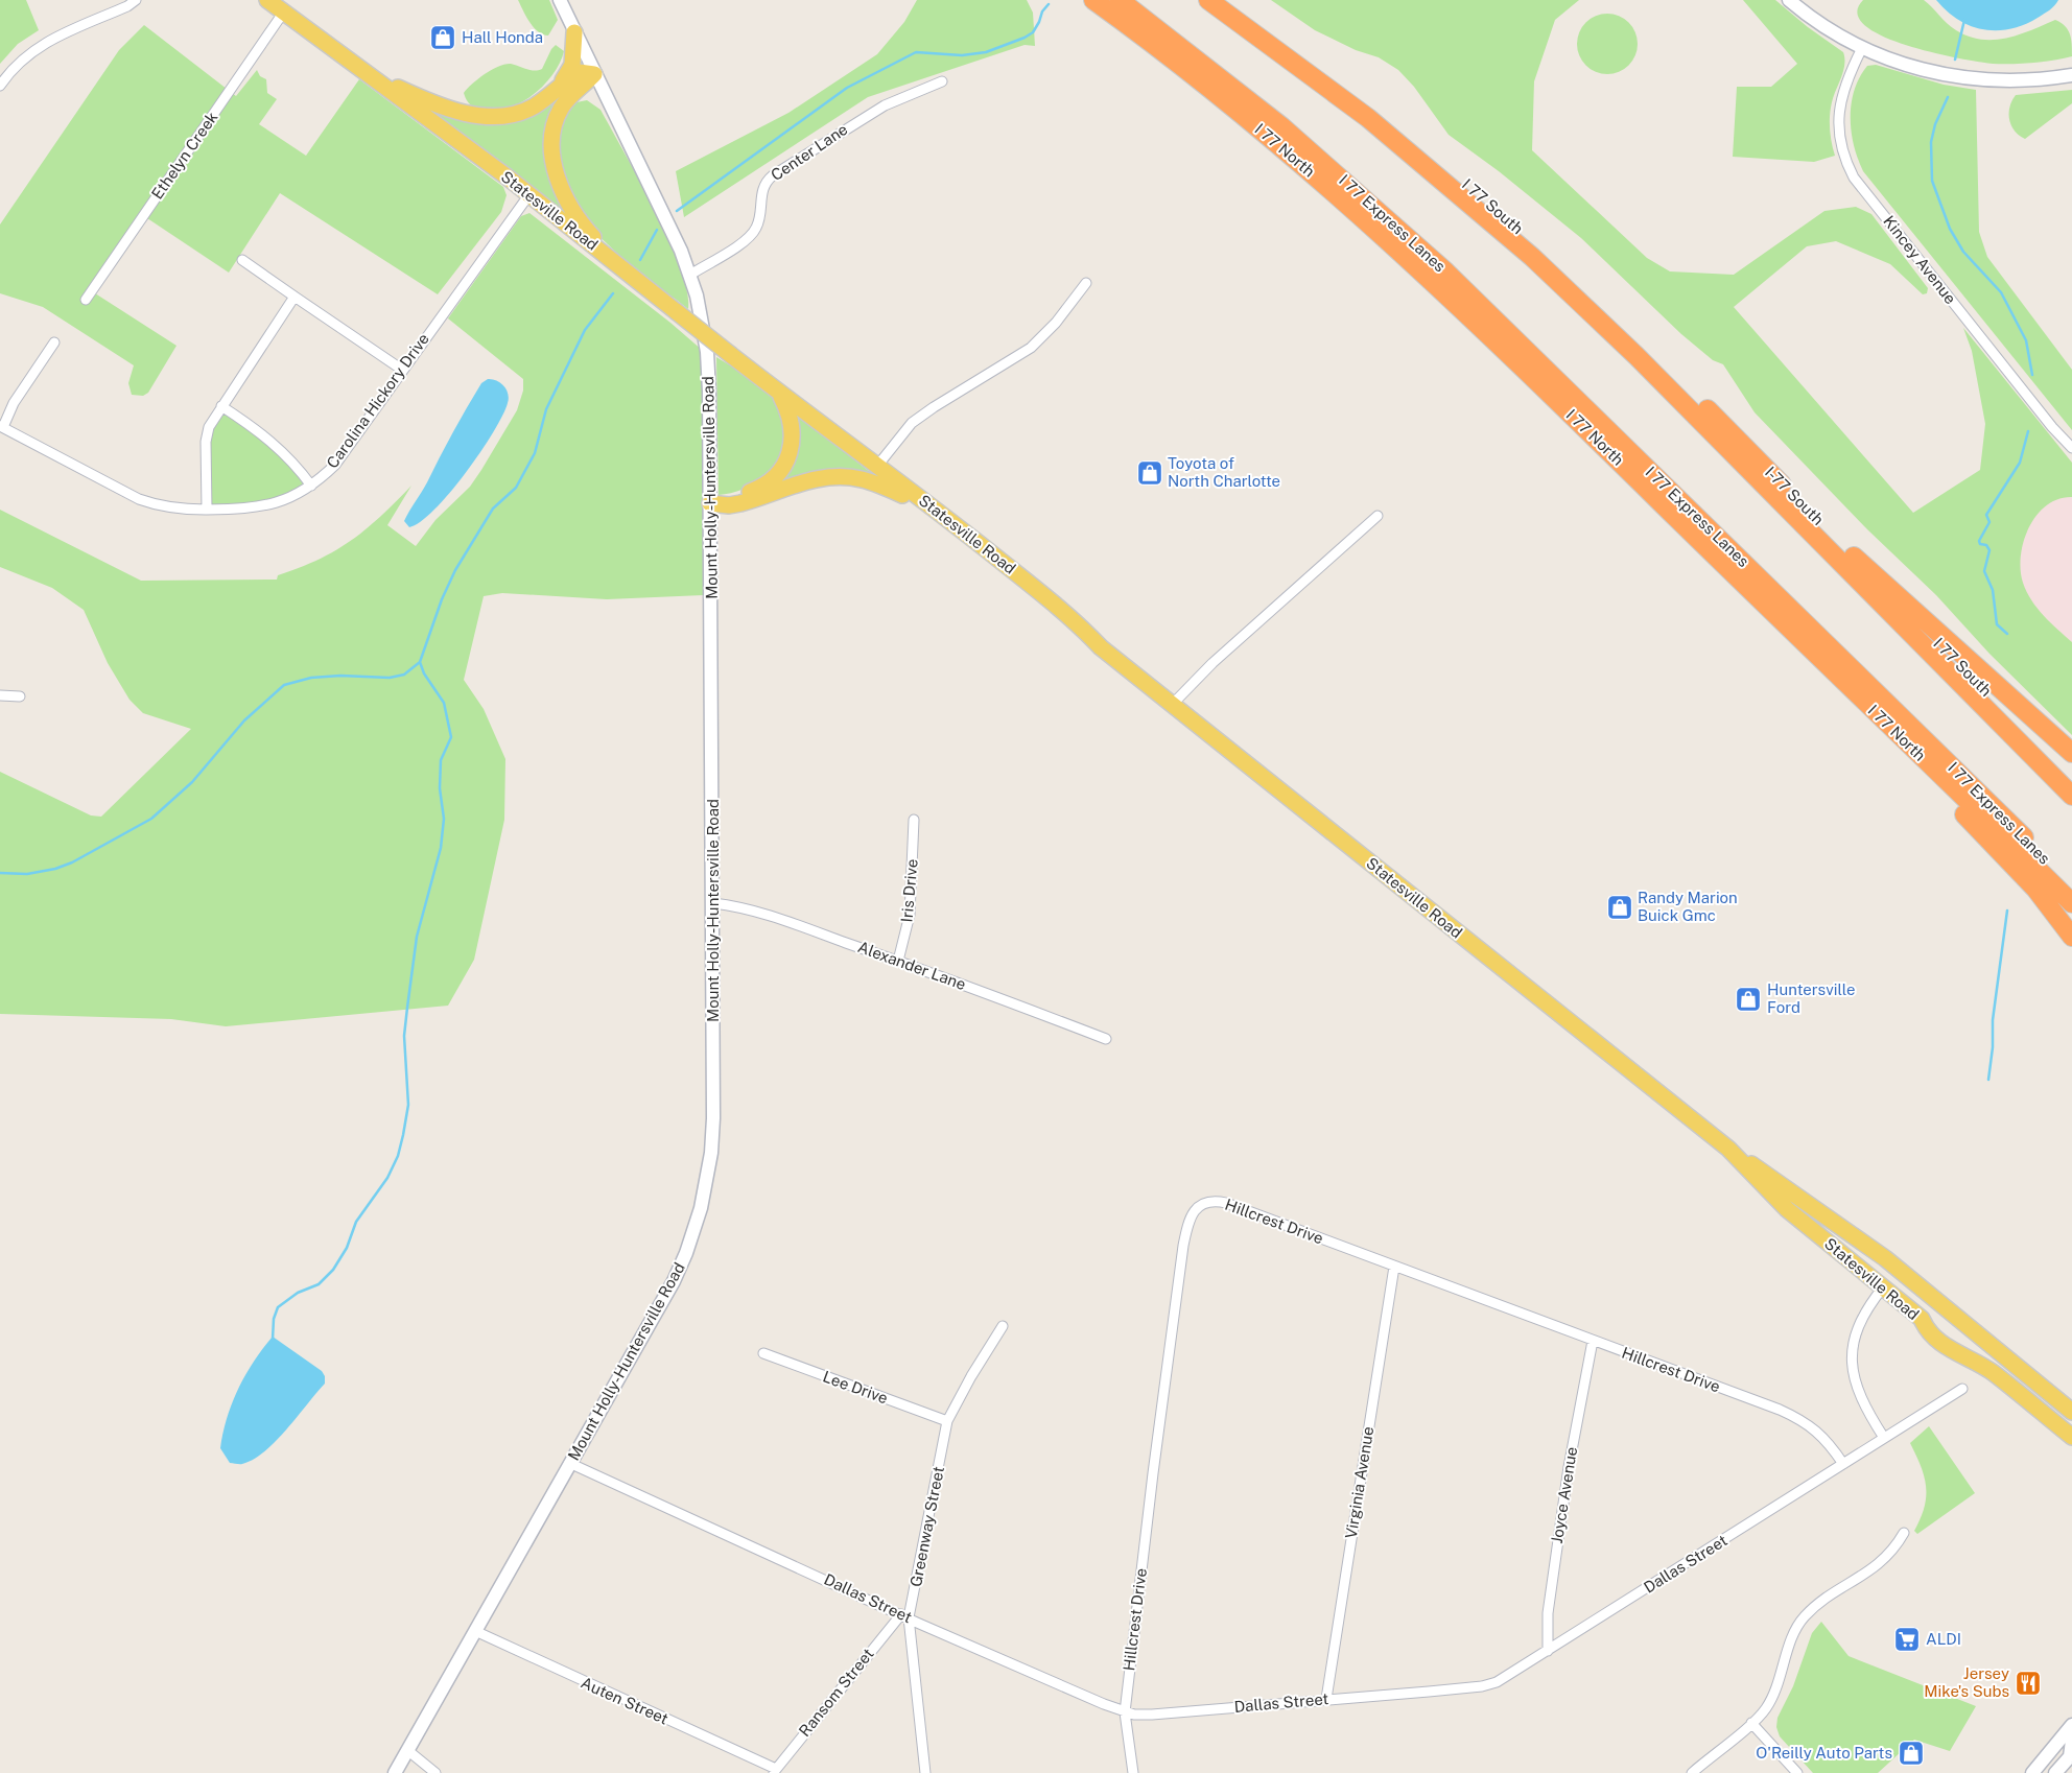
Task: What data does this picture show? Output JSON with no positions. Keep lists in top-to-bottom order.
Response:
{
  "streets": {
    "highway": [
      "I 77 North",
      "I 77 South",
      "I 77 Express Lanes",
      "I-77 South"
    ],
    "main road": ["Statesville Road", "Mount Holly-Huntersville Road"],
    "street": [
      "Center Lane",
      "Ethelyn Creek",
      "Kincey Avenue",
      "Carolina Hickory Drive",
      "Iris Drive",
      "Alexander Lane",
      "Hillcrest Drive",
      "Lee Drive",
      "Virginia Avenue",
      "Joyce Avenue",
      "Greenway Street",
      "Dallas Street",
      "Ransom Street",
      "Auten Street"
    ]
  },
  "crossings": [
    ["Center Lane", "Mount Holly-Huntersville Road"],
    ["Ethelyn Creek", "Statesville Road"],
    ["I 77 South", "I-77 South"],
    ["Statesville Road", "Carolina Hickory Drive"],
    ["Mount Holly-Huntersville Road", "Alexander Lane"],
    ["Mount Holly-Huntersville Road", "Dallas Street"],
    ["Mount Holly-Huntersville Road", "Auten Street"],
    ["Iris Drive", "Alexander Lane"],
    ["Hillcrest Drive", "Virginia Avenue"],
    ["Hillcrest Drive", "Joyce Avenue"],
    ["Hillcrest Drive", "Dallas Street"],
    ["Lee Drive", "Greenway Street"],
    ["Virginia Avenue", "Dallas Street"],
    ["Joyce Avenue", "Dallas Street"],
    ["Greenway Street", "Dallas Street"],
    ["Greenway Street", "Ransom Street"],
    ["Dallas Street", "Ransom Street"],
    ["Ransom Street", "Auten Street"]
  ],
  "places": {
    "shop": [
      "Hall Honda",
      "Toyota of North Charlotte",
      "Randy Marion Buick Gmc",
      "Huntersville Ford",
      "O'Reilly Auto Parts"
    ],
    "supermarket": ["ALDI"],
    "restaurant": ["Jersey Mike's Subs"]
  }
}
